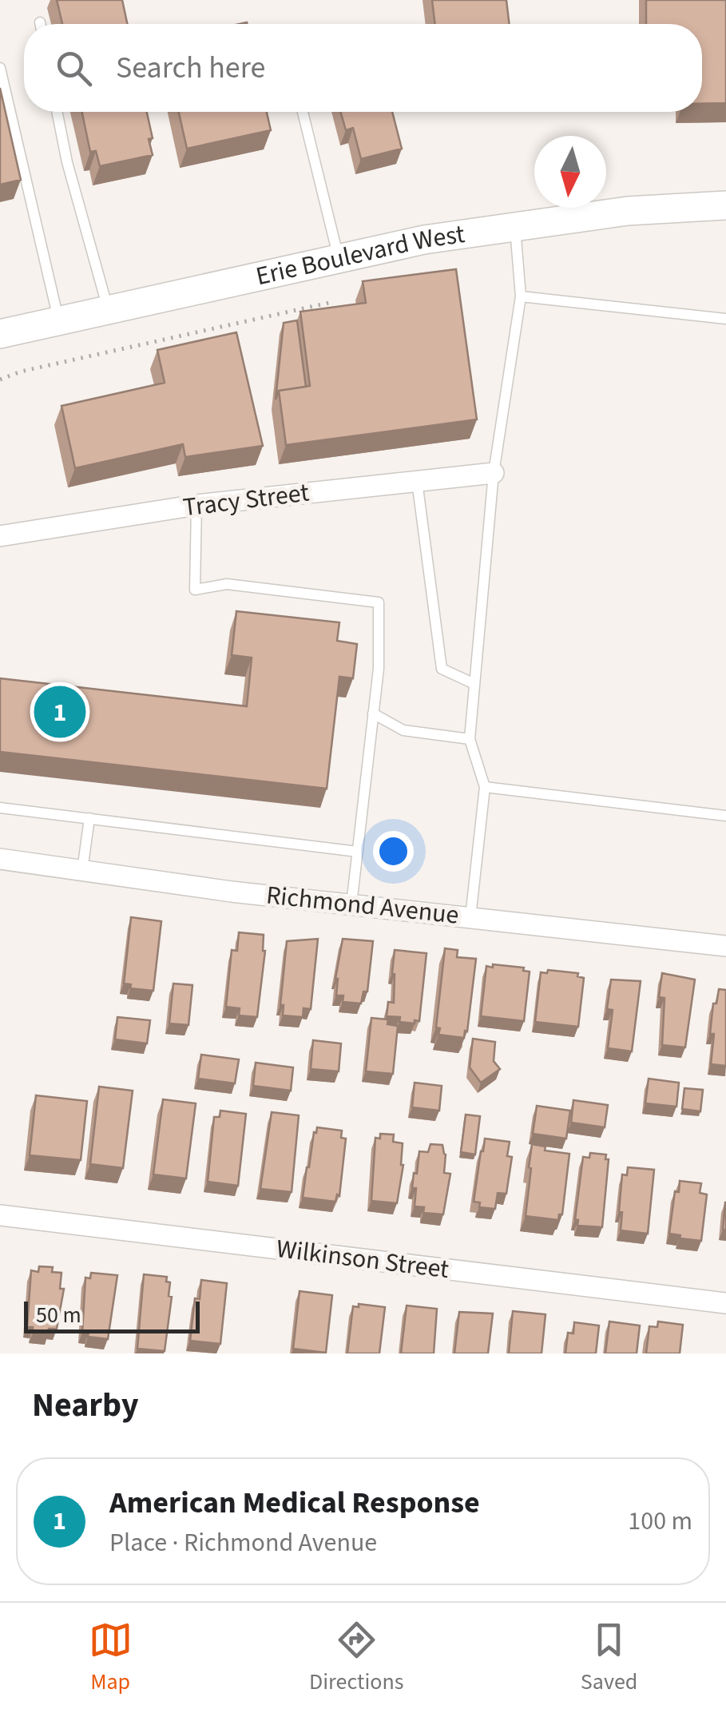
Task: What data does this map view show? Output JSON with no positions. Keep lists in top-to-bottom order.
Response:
{
  "streets": {
    "main road": ["Erie Boulevard West"],
    "street": ["Tracy Street", "Richmond Avenue", "Wilkinson Street"]
  },
  "scale_bar": "50 m",
  "north": "bottom",
  "page": {
    "search": "Search here",
    "pins": "1",
    "scale": "50 m",
    "heading": "Nearby",
    "list": [
      {
        "mark": "1",
        "name": "American Medical Response",
        "note": "Place · Richmond Avenue",
        "value": "100 m"
      }
    ],
    "nav": ["Map", "Directions", "Saved"]
  }
}
